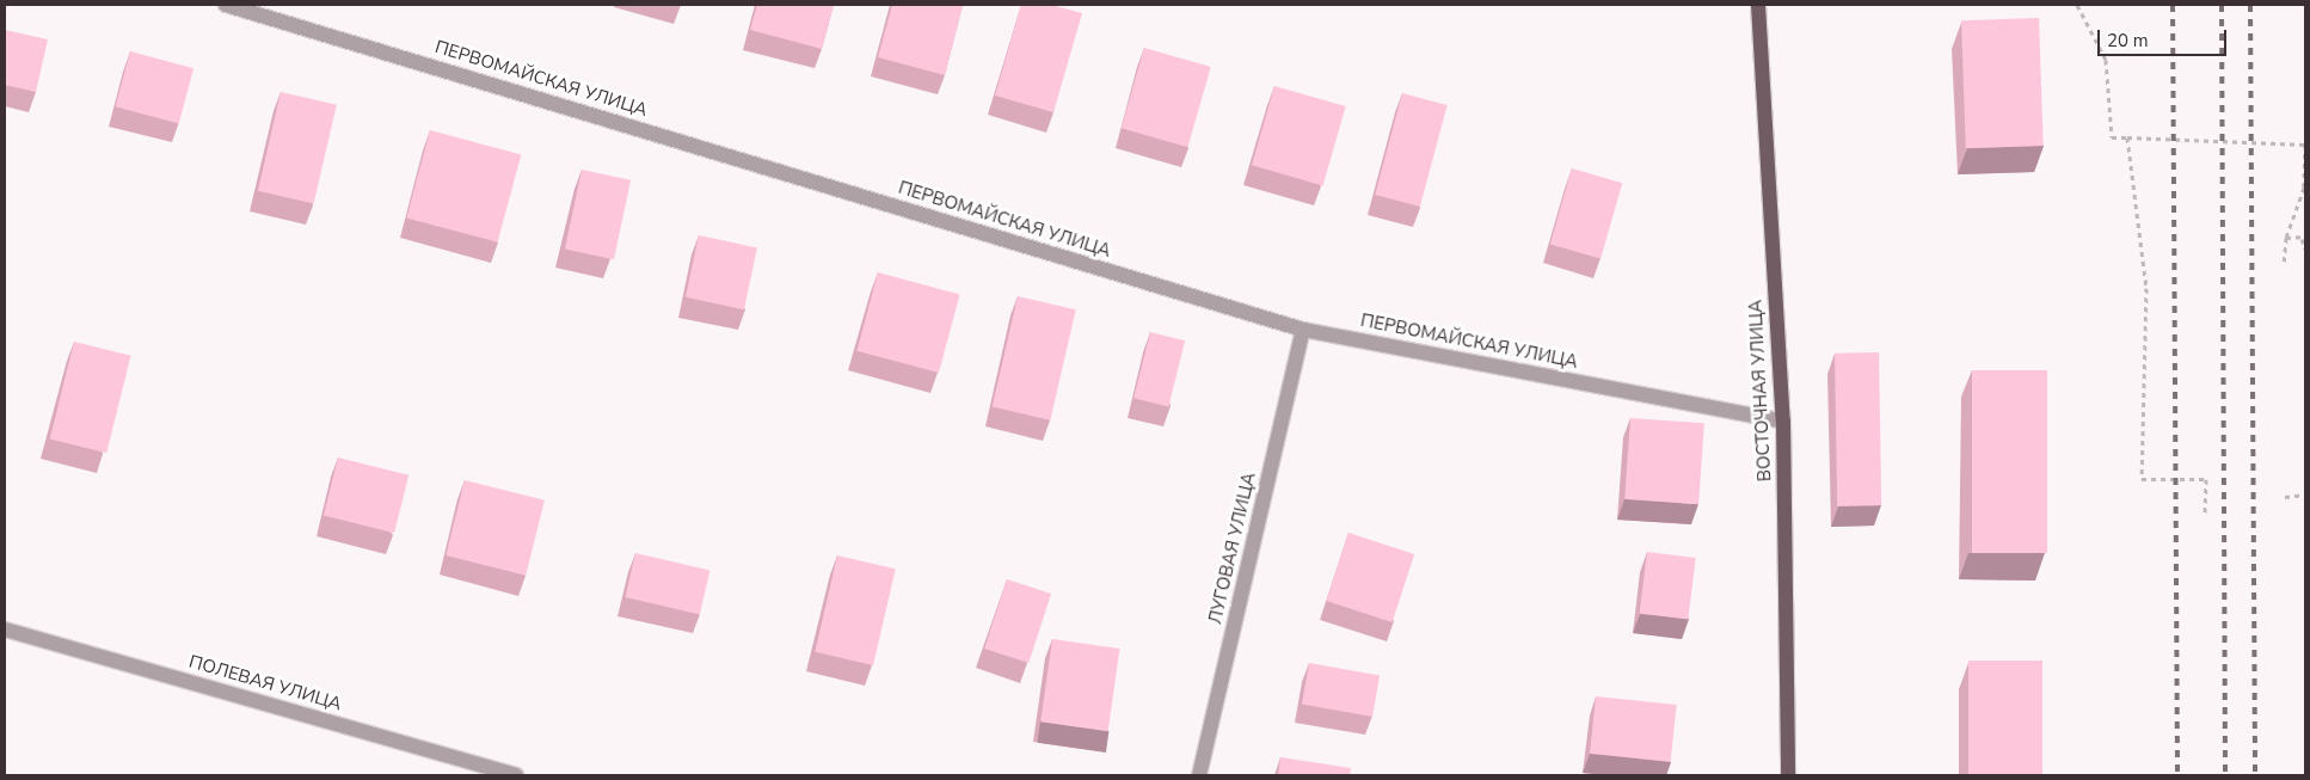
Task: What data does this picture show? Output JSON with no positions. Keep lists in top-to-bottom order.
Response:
{
  "streets": {
    "main road": ["ВОСТОЧНАЯ УЛИЦА"],
    "street": ["ПЕРВОМАЙСКАЯ УЛИЦА", "ЛУГОВАЯ УЛИЦА", "ПОЛЕВАЯ УЛИЦА"]
  },
  "crossings": [
    ["ПЕРВОМАЙСКАЯ УЛИЦА", "ВОСТОЧНАЯ УЛИЦА"],
    ["ПЕРВОМАЙСКАЯ УЛИЦА", "ЛУГОВАЯ УЛИЦА"]
  ],
  "scale_bar": "20 m"
}
